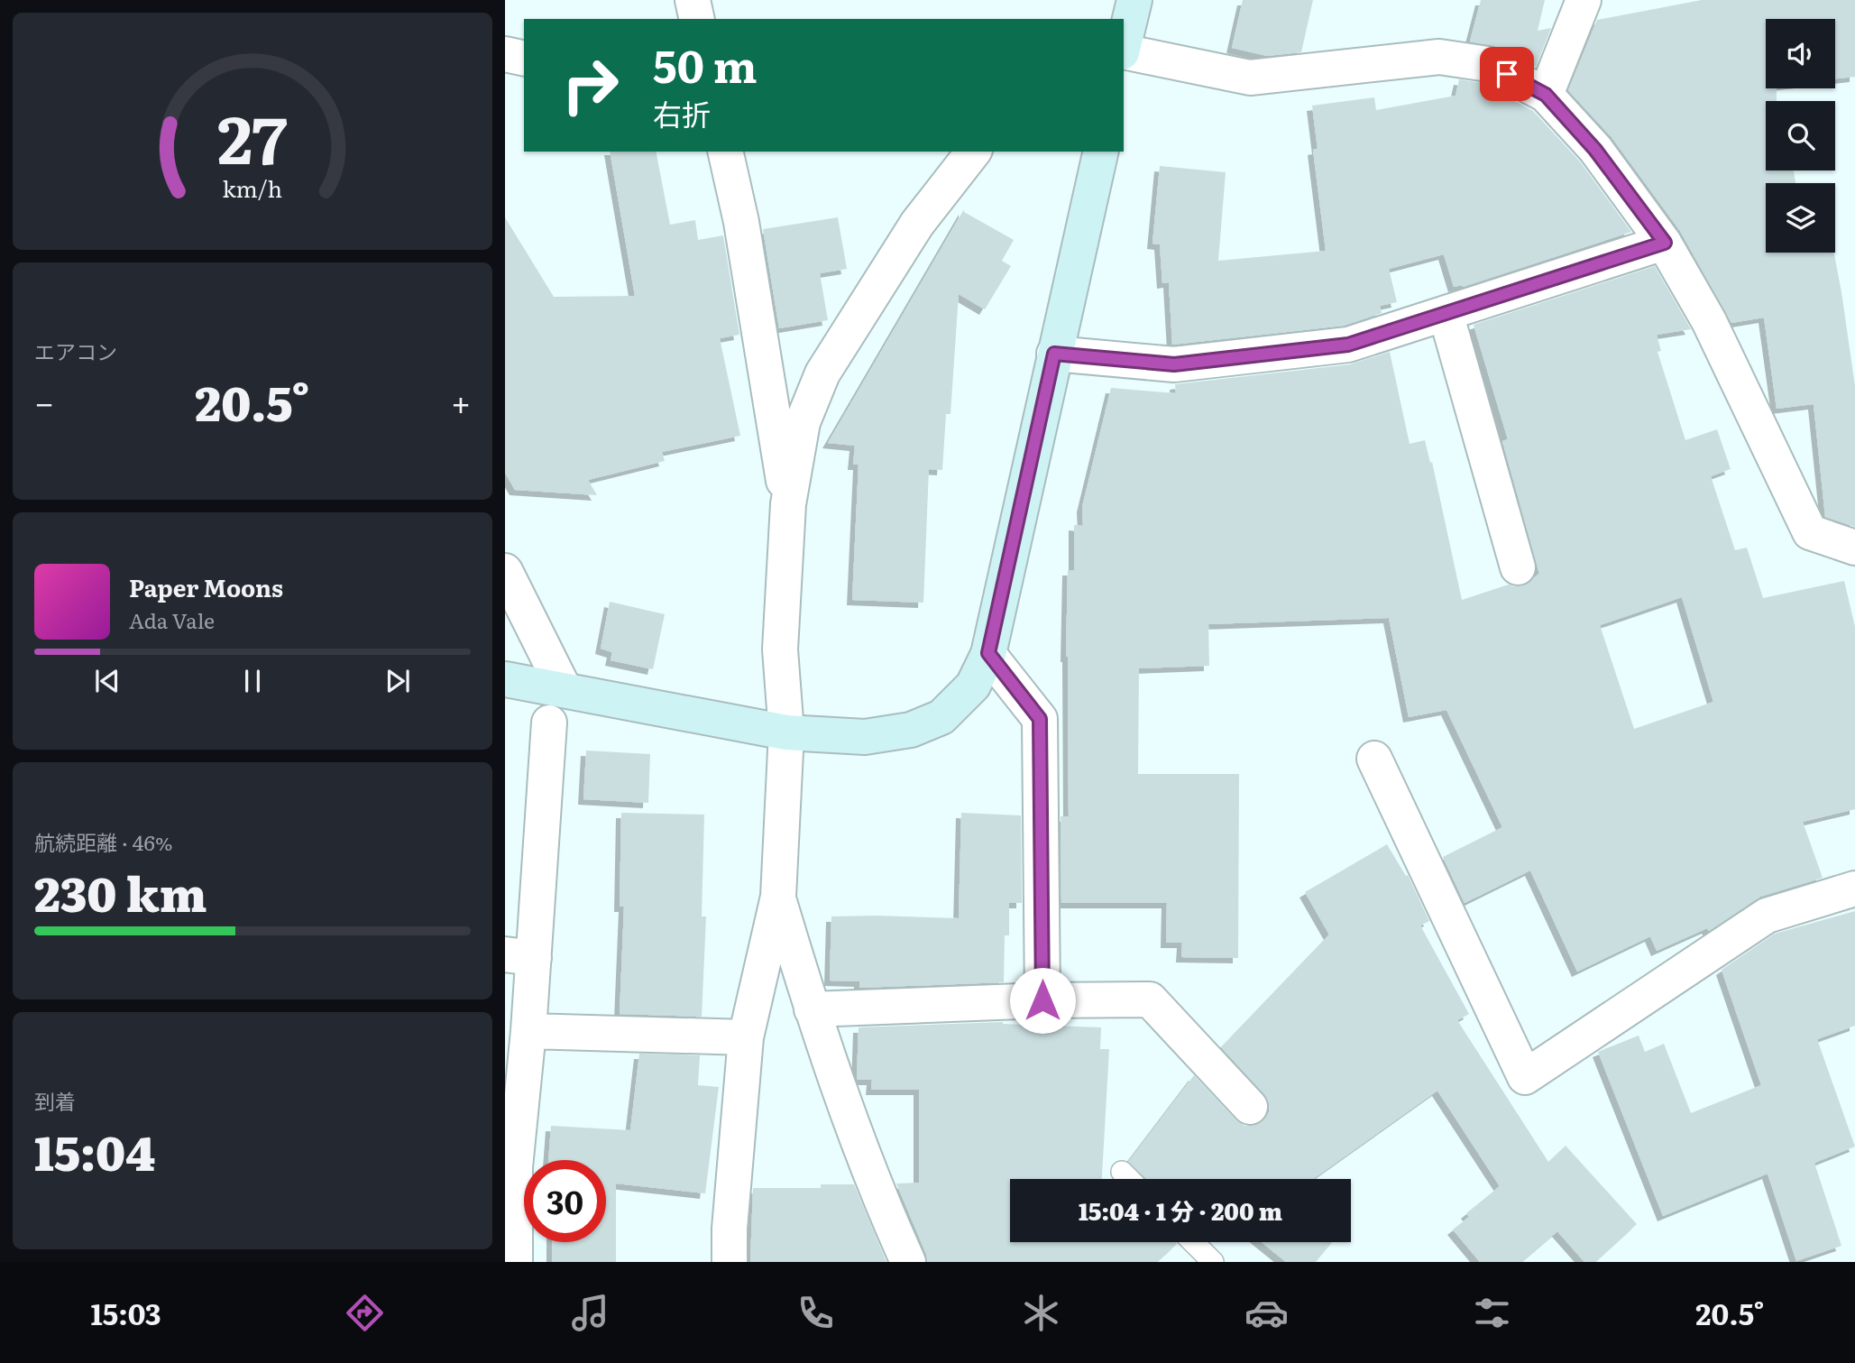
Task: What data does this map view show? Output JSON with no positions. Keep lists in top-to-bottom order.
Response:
{
  "page": {
    "turn": ["50 m", "右折"],
    "tile": [
      "エアコン",
      ["航続距離 · 46%", "230 km"],
      ["到着", "15:04"]
    ],
    "heat": ["−", "20.5°", "+"],
    "song": ["Paper Moons", "Ada Vale"],
    "limit": "30",
    "trip": "15:04 · 1 分 · 200 m",
    "tabs": ["15:03", "20.5°"],
    "gauge": ["27", "km/h"]
  }
}
